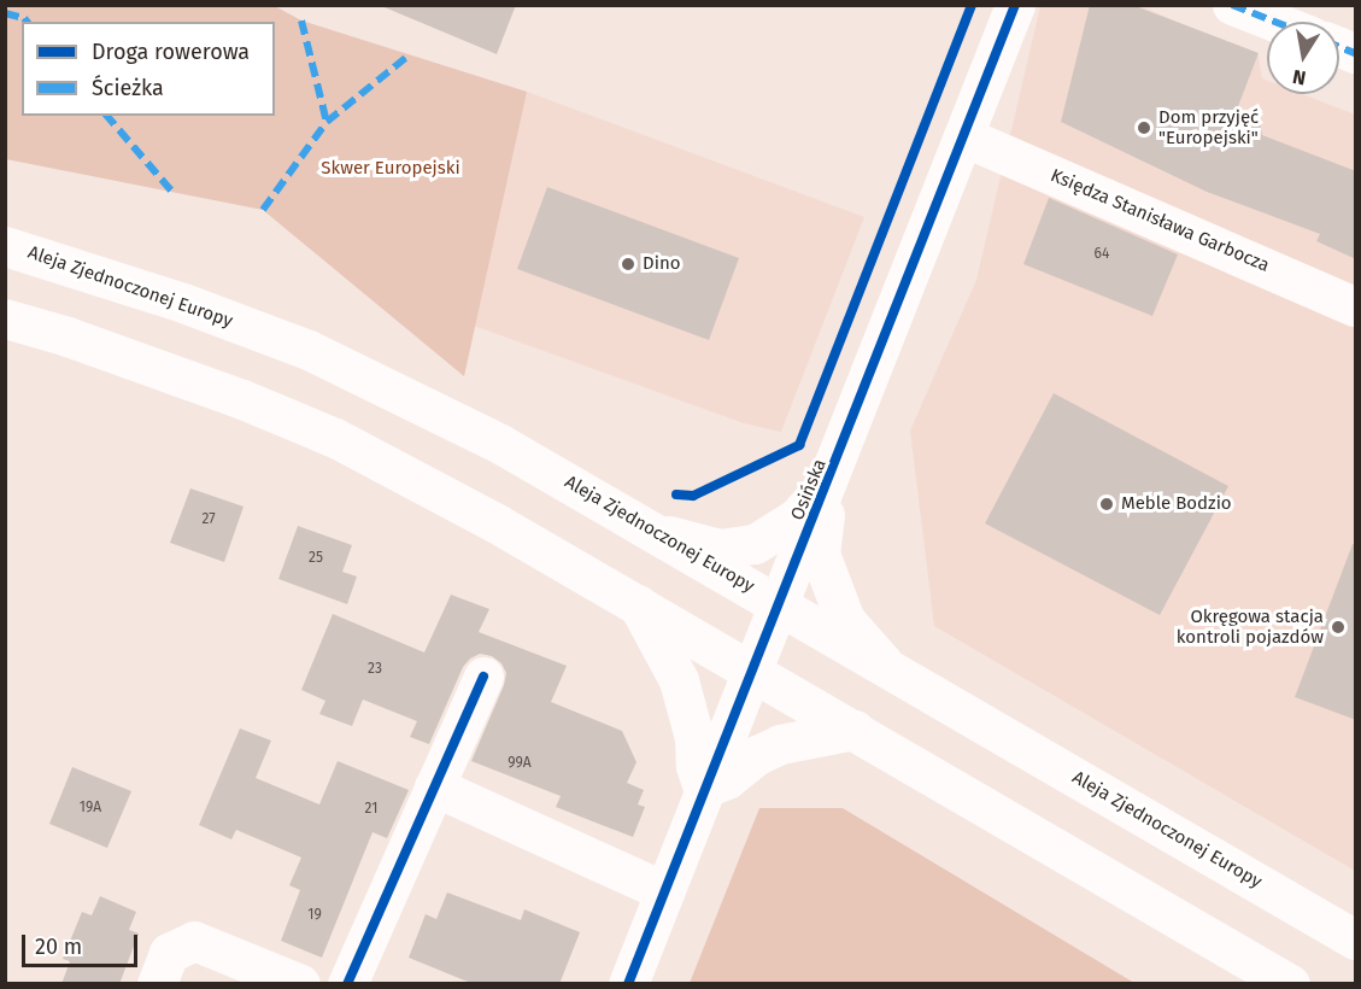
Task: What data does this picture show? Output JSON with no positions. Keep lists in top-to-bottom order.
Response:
{
  "streets": {
    "main road": ["Księdza Stanisława Garbocza", "Aleja Zjednoczonej Europy", "Osińska"]
  },
  "crossings": [
    ["Księdza Stanisława Garbocza", "Osińska"],
    ["Aleja Zjednoczonej Europy", "Osińska"]
  ],
  "parks": ["Skwer Europejski"],
  "places": [
    "Dom przyjęć \"Europejski\"",
    "Dino",
    "Meble Bodzio",
    "Okręgowa stacja kontroli pojazdów"
  ],
  "house_numbers": [
    "64",
    "27",
    "25",
    "23",
    "99A",
    "19A",
    "21",
    "19"
  ],
  "legend": ["Droga rowerowa", "Ścieżka"],
  "scale_bar": "20 m",
  "north": "bottom"
}
